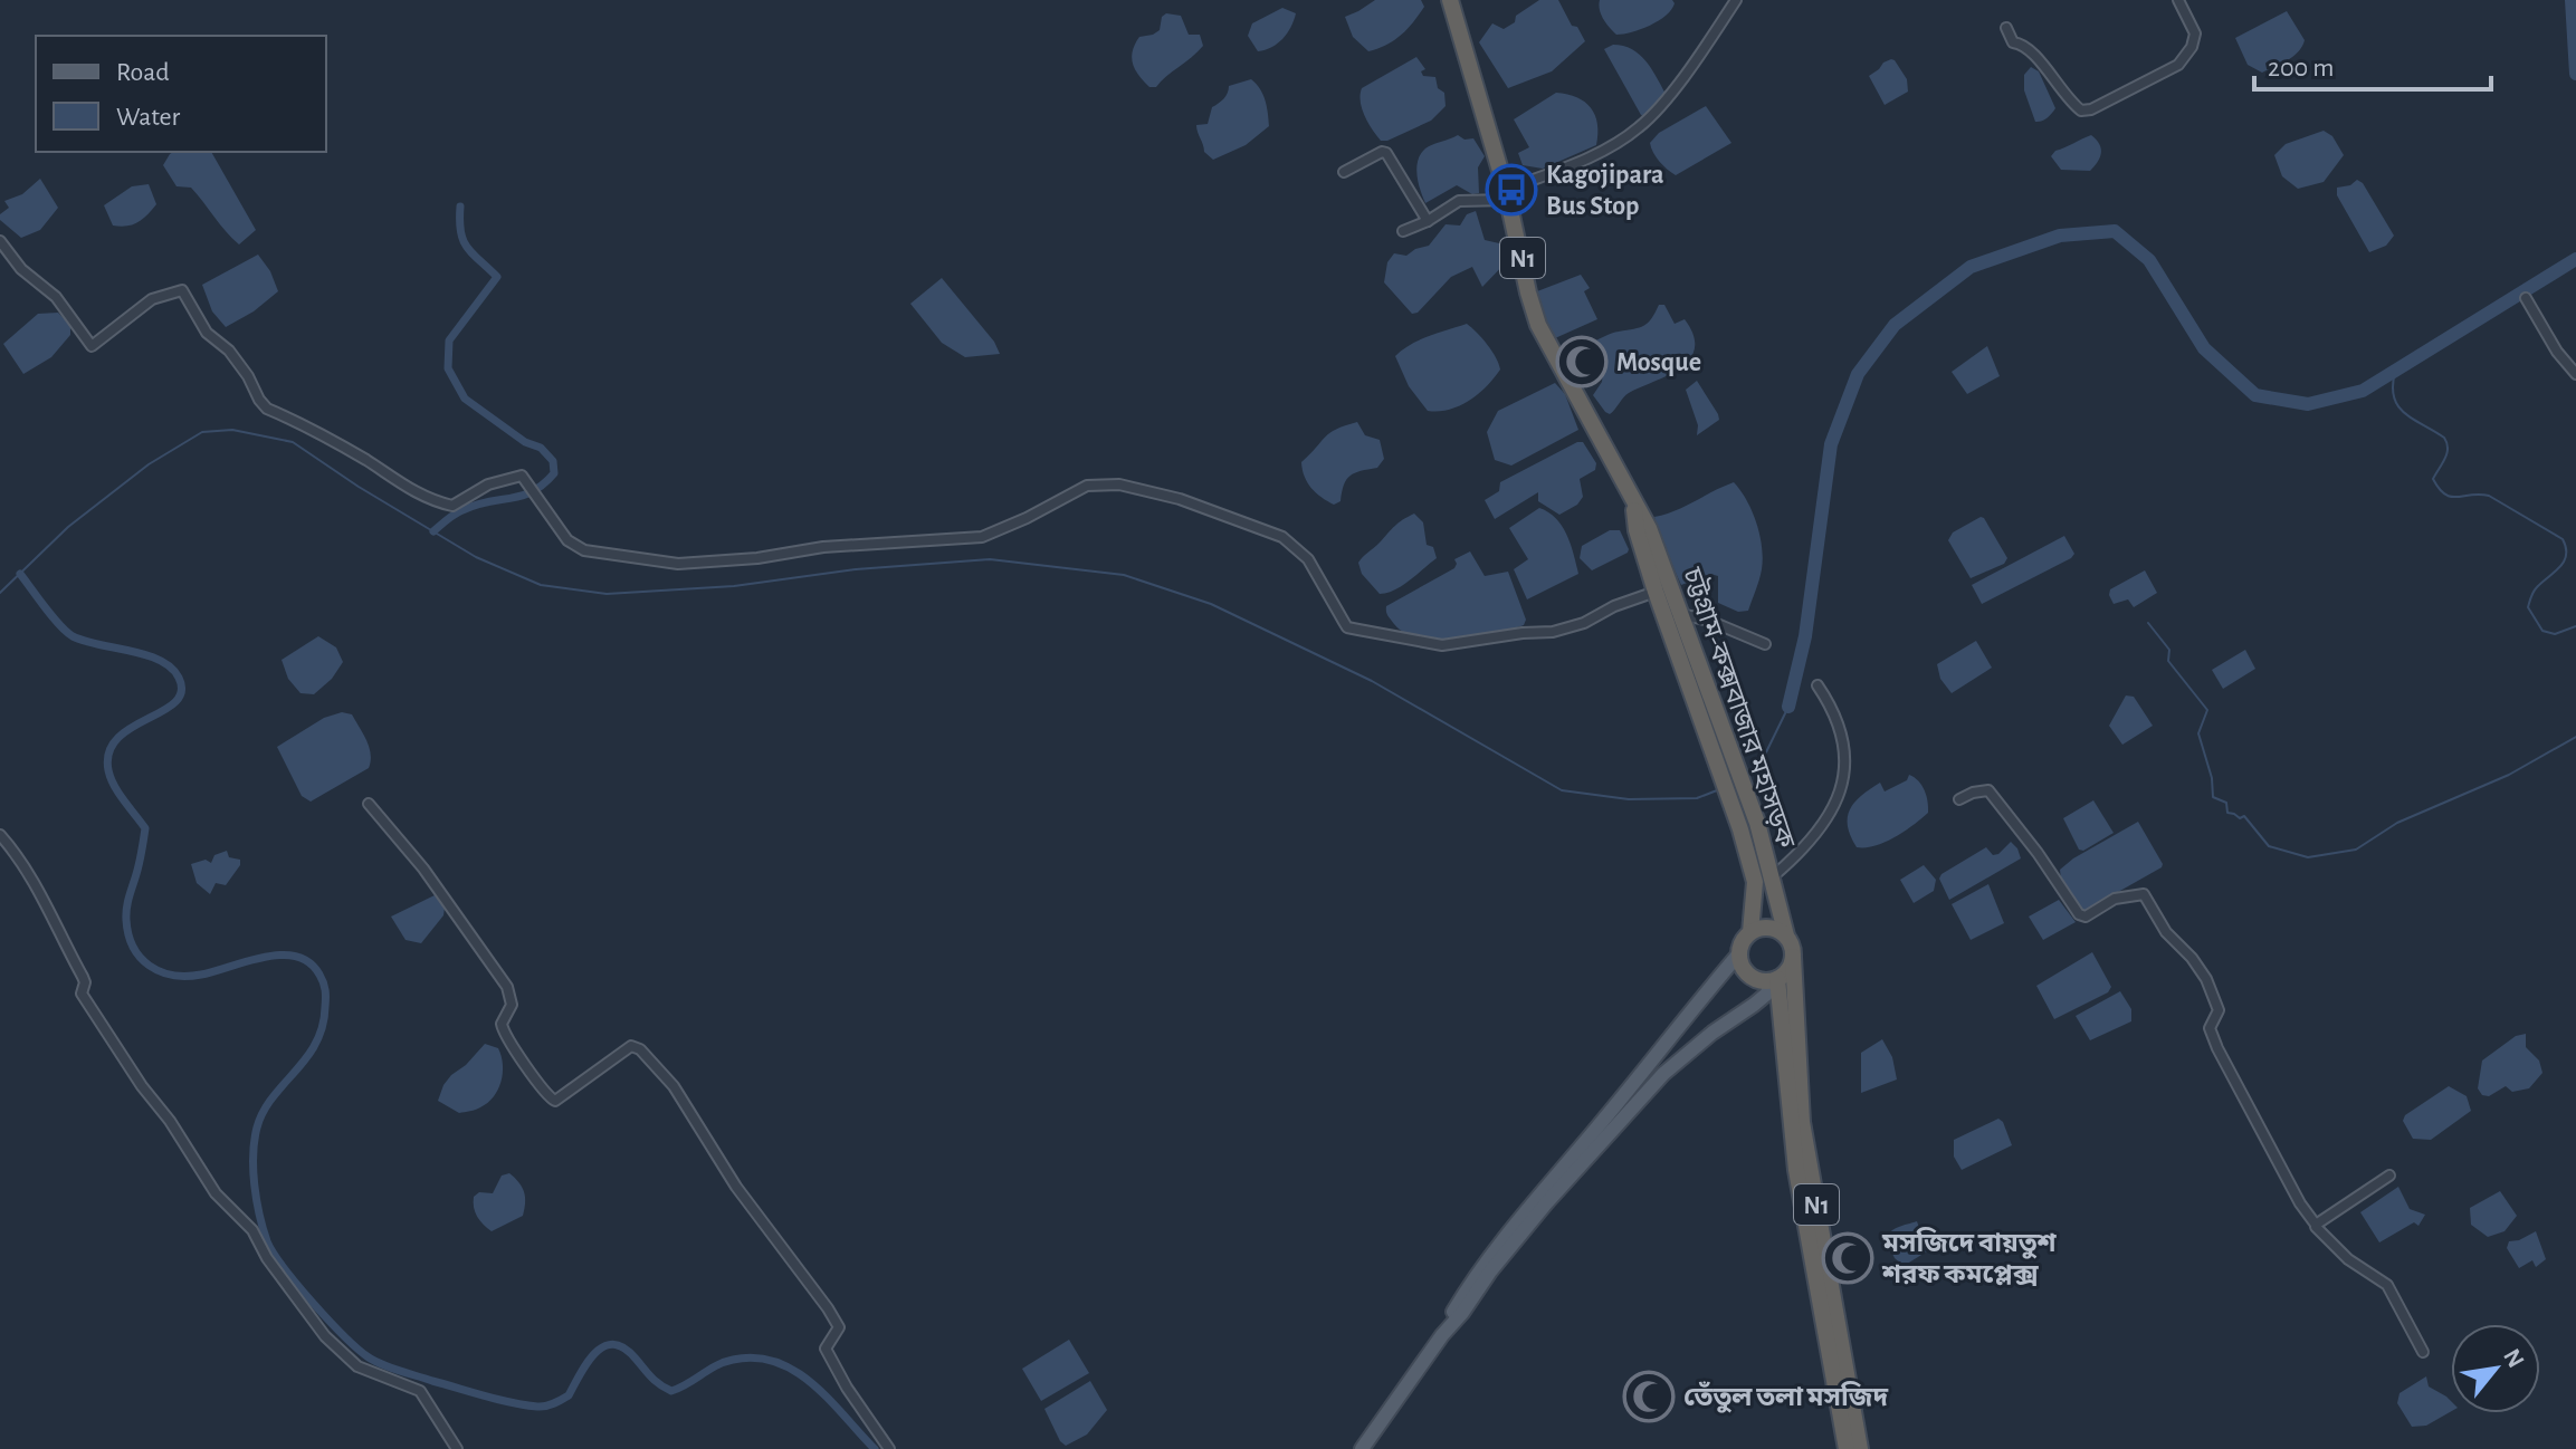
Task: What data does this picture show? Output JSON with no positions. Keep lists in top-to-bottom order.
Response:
{
  "streets": {
    "highway": ["N1", "চট্টগ্রাম-কক্সবাজার মহাসড়ক"]
  },
  "crossings": [
    ["N1", "চট্টগ্রাম-কক্সবাজার মহাসড়ক"]
  ],
  "places": {
    "bus stop": ["Kagojipara Bus Stop"],
    "mosque": ["Mosque", "মসজিদে বায়তুশ শরফ কমপ্লেক্স", "তেঁতুল তলা মসজিদ"]
  },
  "legend": ["Road", "Water"],
  "scale_bar": "200 m",
  "north": "top right"
}
